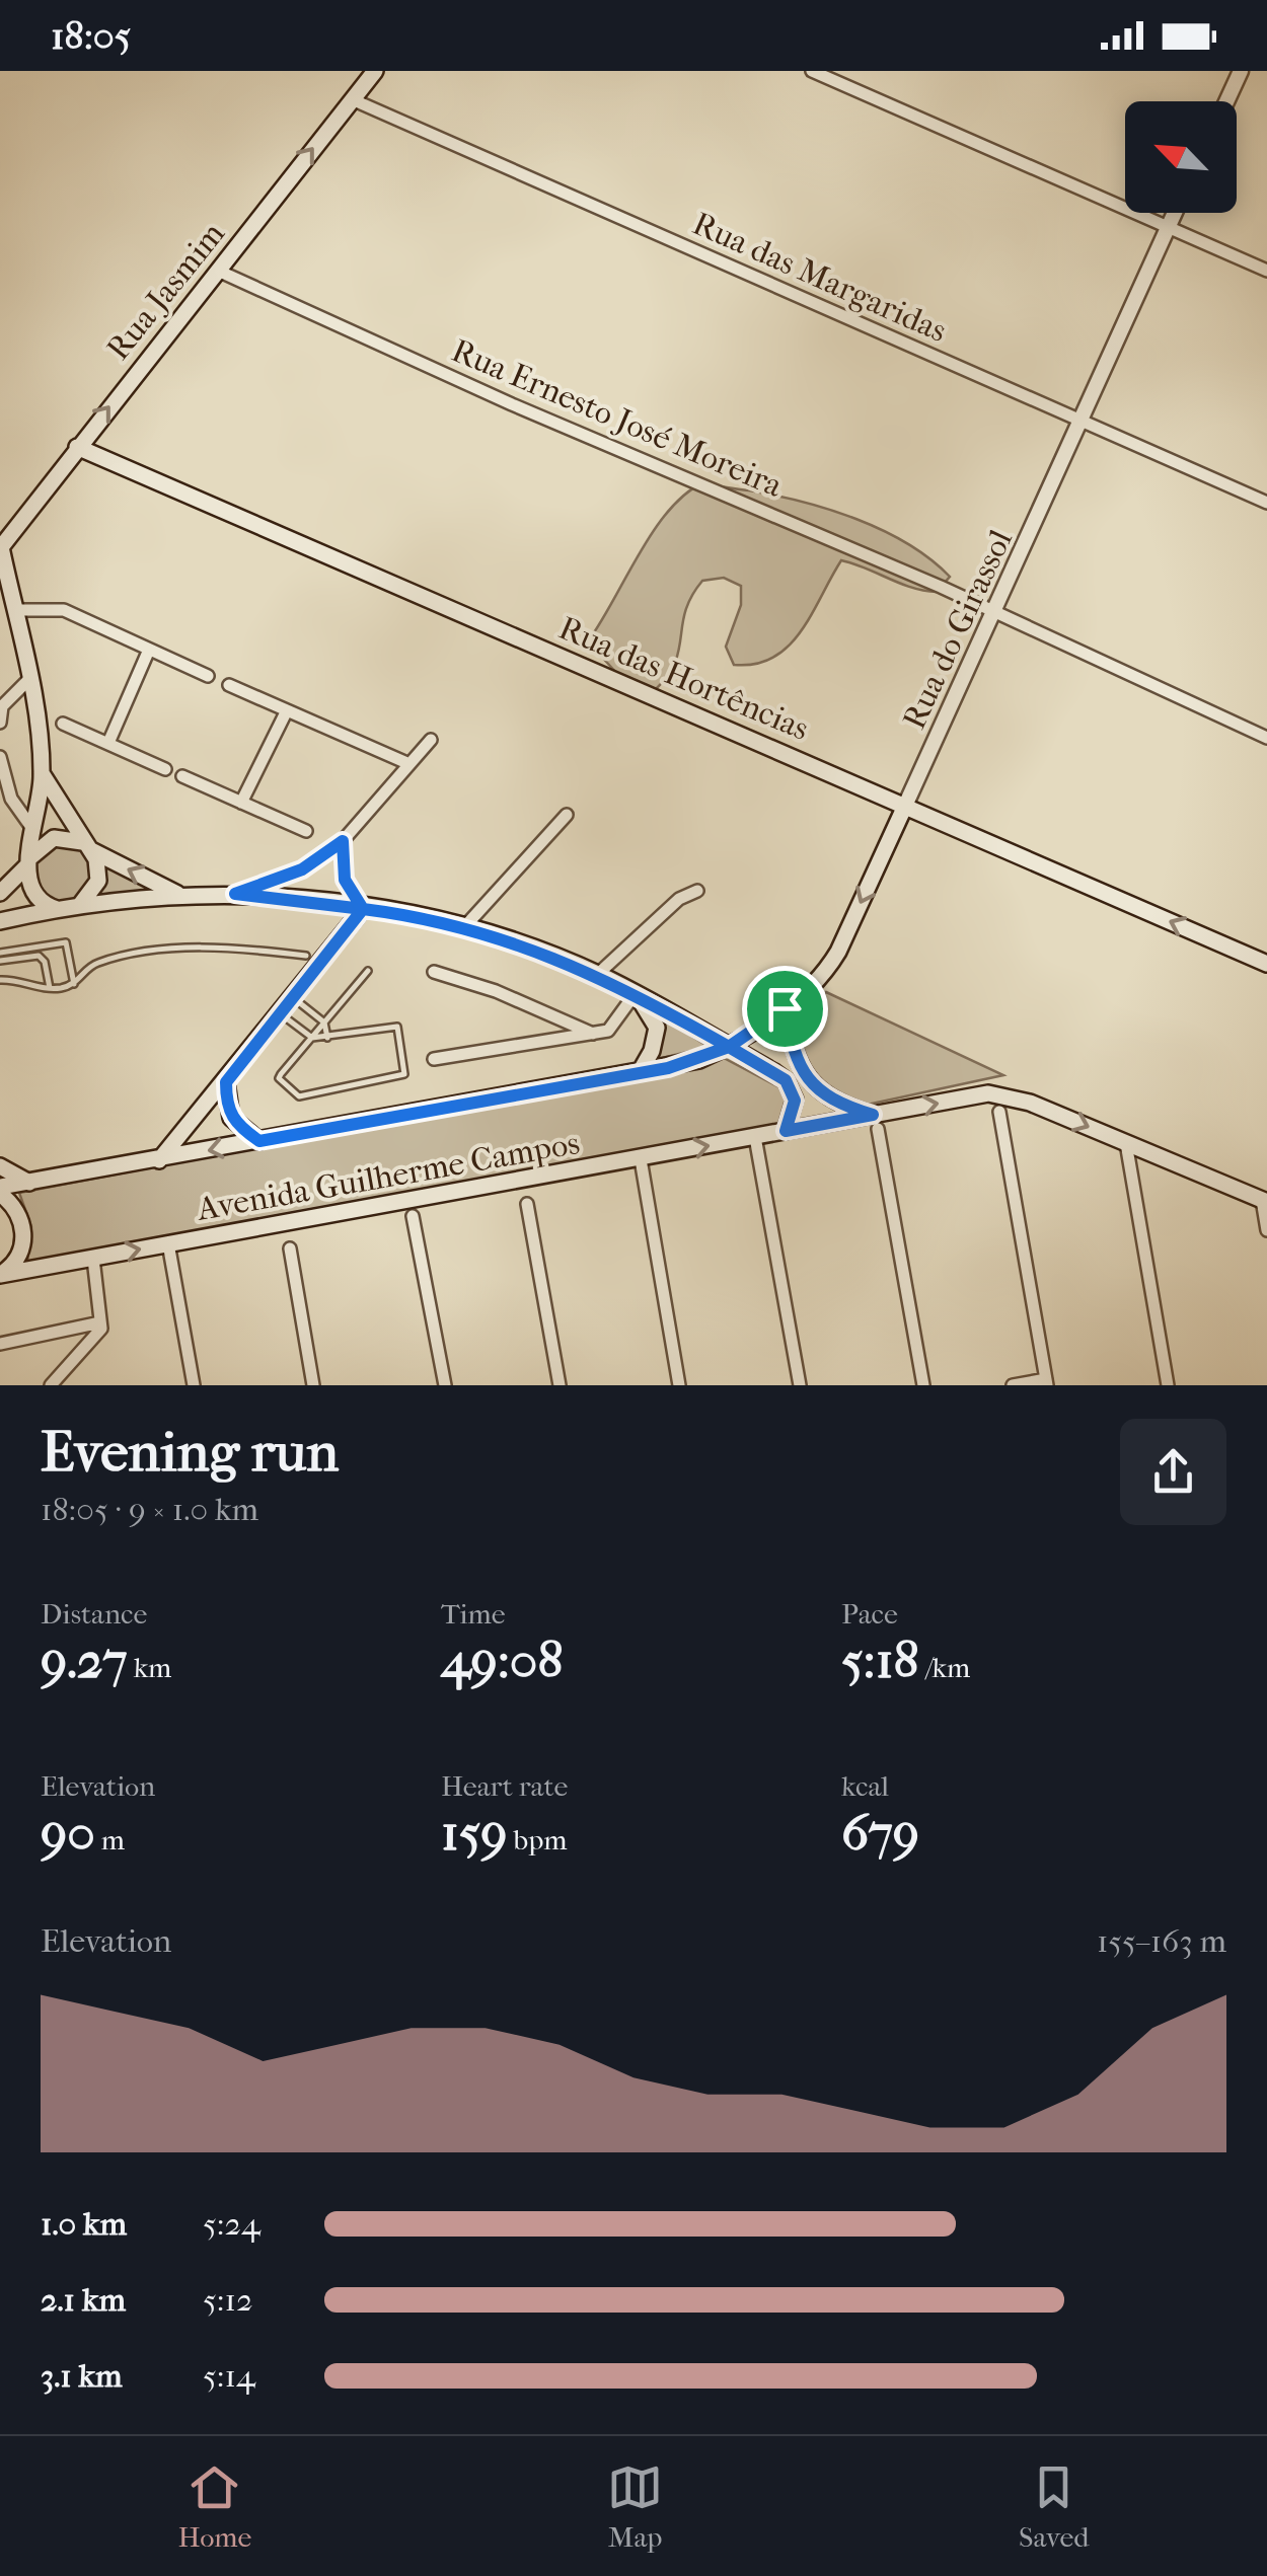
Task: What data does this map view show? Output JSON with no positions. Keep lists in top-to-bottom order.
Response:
{
  "streets": {
    "main road": [
      "Rua Jasmim",
      "Rua do Girassol",
      "Rua das Hortências",
      "Avenida Guilherme Campos"
    ],
    "street": ["Rua das Margaridas", "Rua Ernesto José Moreira"]
  },
  "crossings": [
    ["Rua das Margaridas", "Rua Jasmim"],
    ["Rua das Margaridas", "Rua do Girassol"],
    ["Rua Jasmim", "Rua Ernesto José Moreira"],
    ["Rua Jasmim", "Rua das Hortências"],
    ["Rua Ernesto José Moreira", "Rua do Girassol"],
    ["Rua do Girassol", "Rua das Hortências"],
    ["Rua do Girassol", "Avenida Guilherme Campos"]
  ],
  "one_way": ["Rua Jasmim"],
  "north": "top left",
  "page": {
    "status": "18:05",
    "heading": ["Evening run", "18:05 · 9 × 1.0 km"],
    "stats": [
      ["Distance", "9.27 km"],
      ["Time", "49:08"],
      ["Pace", "5:18 /km"],
      ["Elevation", "90 m"],
      ["Heart rate", "159 bpm"],
      ["kcal", "679"]
    ],
    "chart": ["Elevation", "155–163 m"],
    "list": [
      {
        "name": "1.0 km",
        "note": "5:24"
      },
      {
        "name": "2.1 km",
        "note": "5:12"
      },
      {
        "name": "3.1 km",
        "note": "5:14"
      }
    ],
    "tabs": ["Home", "Map", "Saved"]
  }
}
